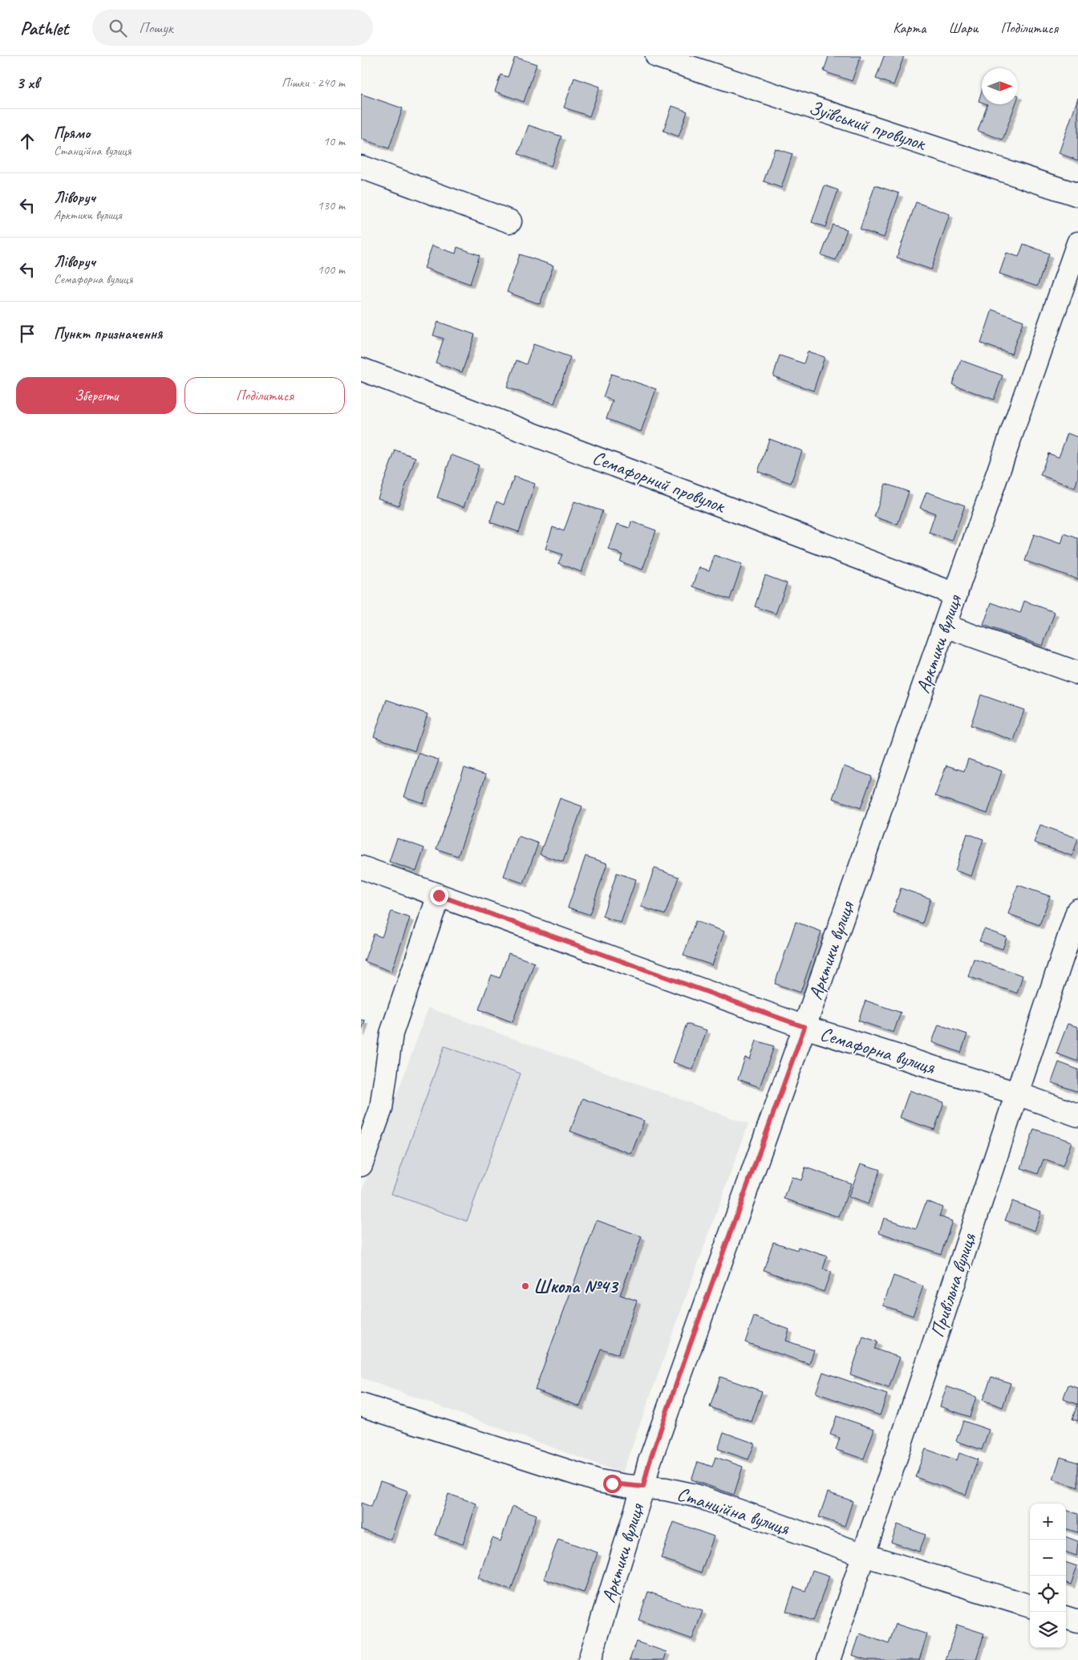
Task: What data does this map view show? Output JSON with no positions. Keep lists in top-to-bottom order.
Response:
{
  "streets": {
    "street": [
      "Зуївський провулок",
      "Семафорний провулок",
      "Арктики вулиця",
      "Семафорна вулиця",
      "Привільна вулиця",
      "Станційна вулиця"
    ]
  },
  "crossings": [
    ["Семафорний провулок", "Арктики вулиця"],
    ["Арктики вулиця", "Семафорна вулиця"],
    ["Арктики вулиця", "Станційна вулиця"],
    ["Семафорна вулиця", "Привільна вулиця"],
    ["Привільна вулиця", "Станційна вулиця"]
  ],
  "places": ["Школа №43"],
  "north": "right",
  "page": {
    "header": "Pathlet",
    "search": "Пошук",
    "nav": ["Карта", "Шари", "Поділитися"],
    "heading": ["3 хв", "Пішки · 240 m"],
    "list": [
      ["Прямо", "Станційна вулиця", "10 m"],
      ["Ліворуч", "Арктики вулиця", "130 m"],
      ["Ліворуч", "Семафорна вулиця", "100 m"],
      "Пункт призначення"
    ],
    "buttons": ["Зберегти", "Поділитися"],
    "map_buttons": ["+", "−"]
  }
}
